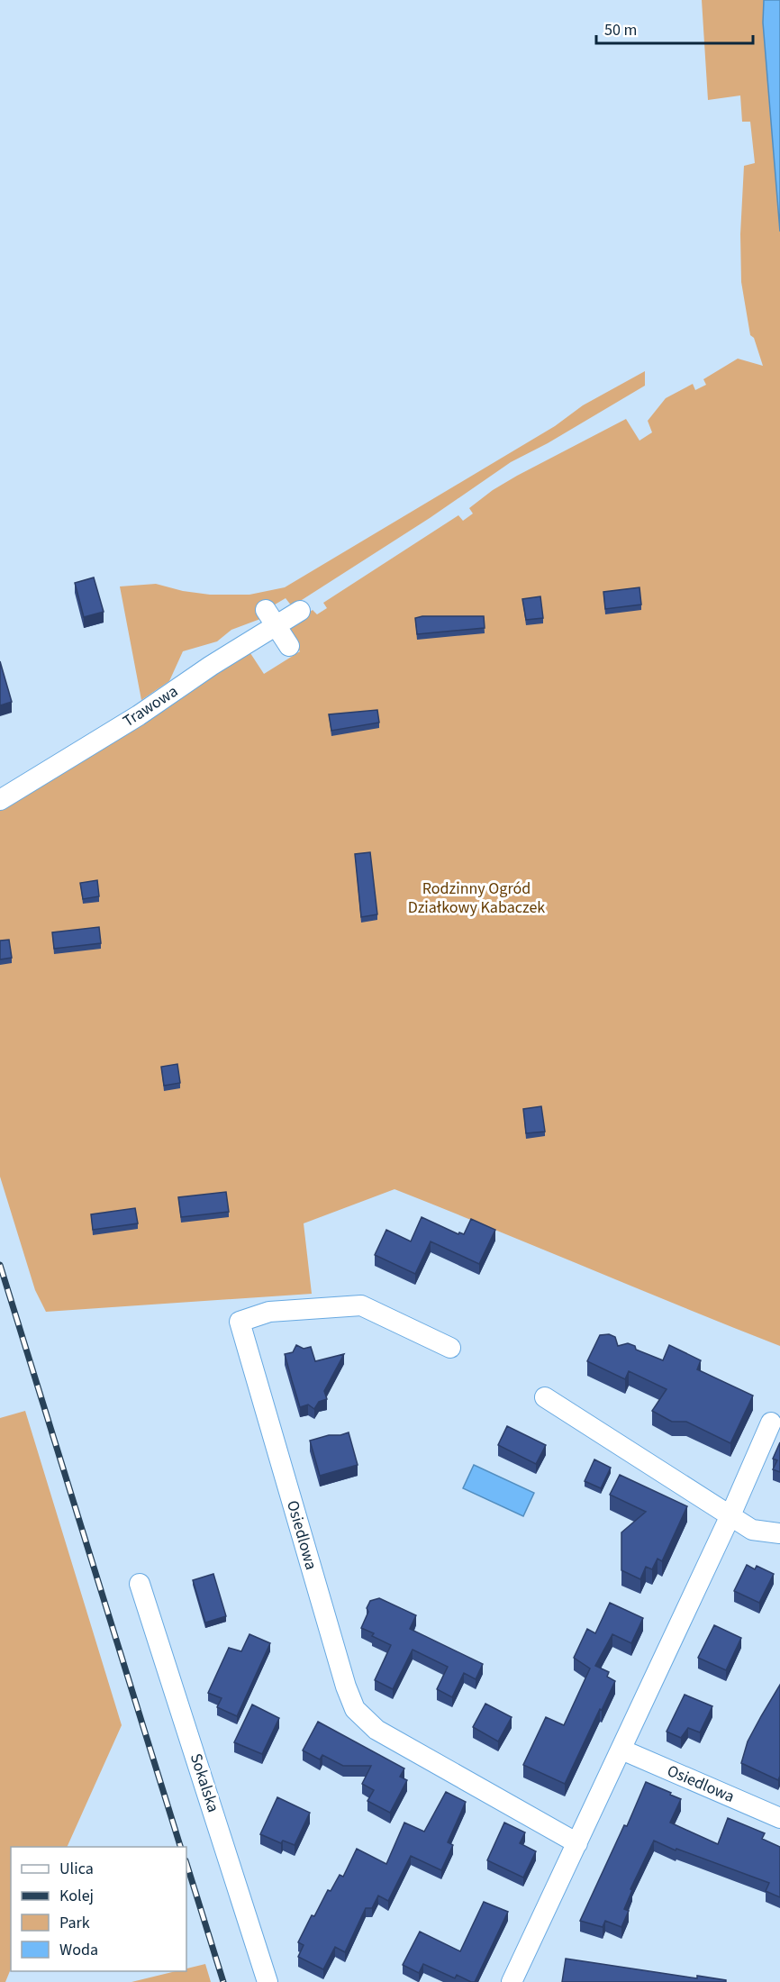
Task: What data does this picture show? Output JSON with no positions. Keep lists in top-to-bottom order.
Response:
{
  "streets": {
    "street": ["Trawowa", "Osiedlowa", "Sokalska"]
  },
  "parks": ["Rodzinny Ogród Działkowy Kabaczek"],
  "legend": [
    "Ulica",
    "Kolej",
    "Park",
    "Woda"
  ],
  "scale_bar": "50 m"
}
